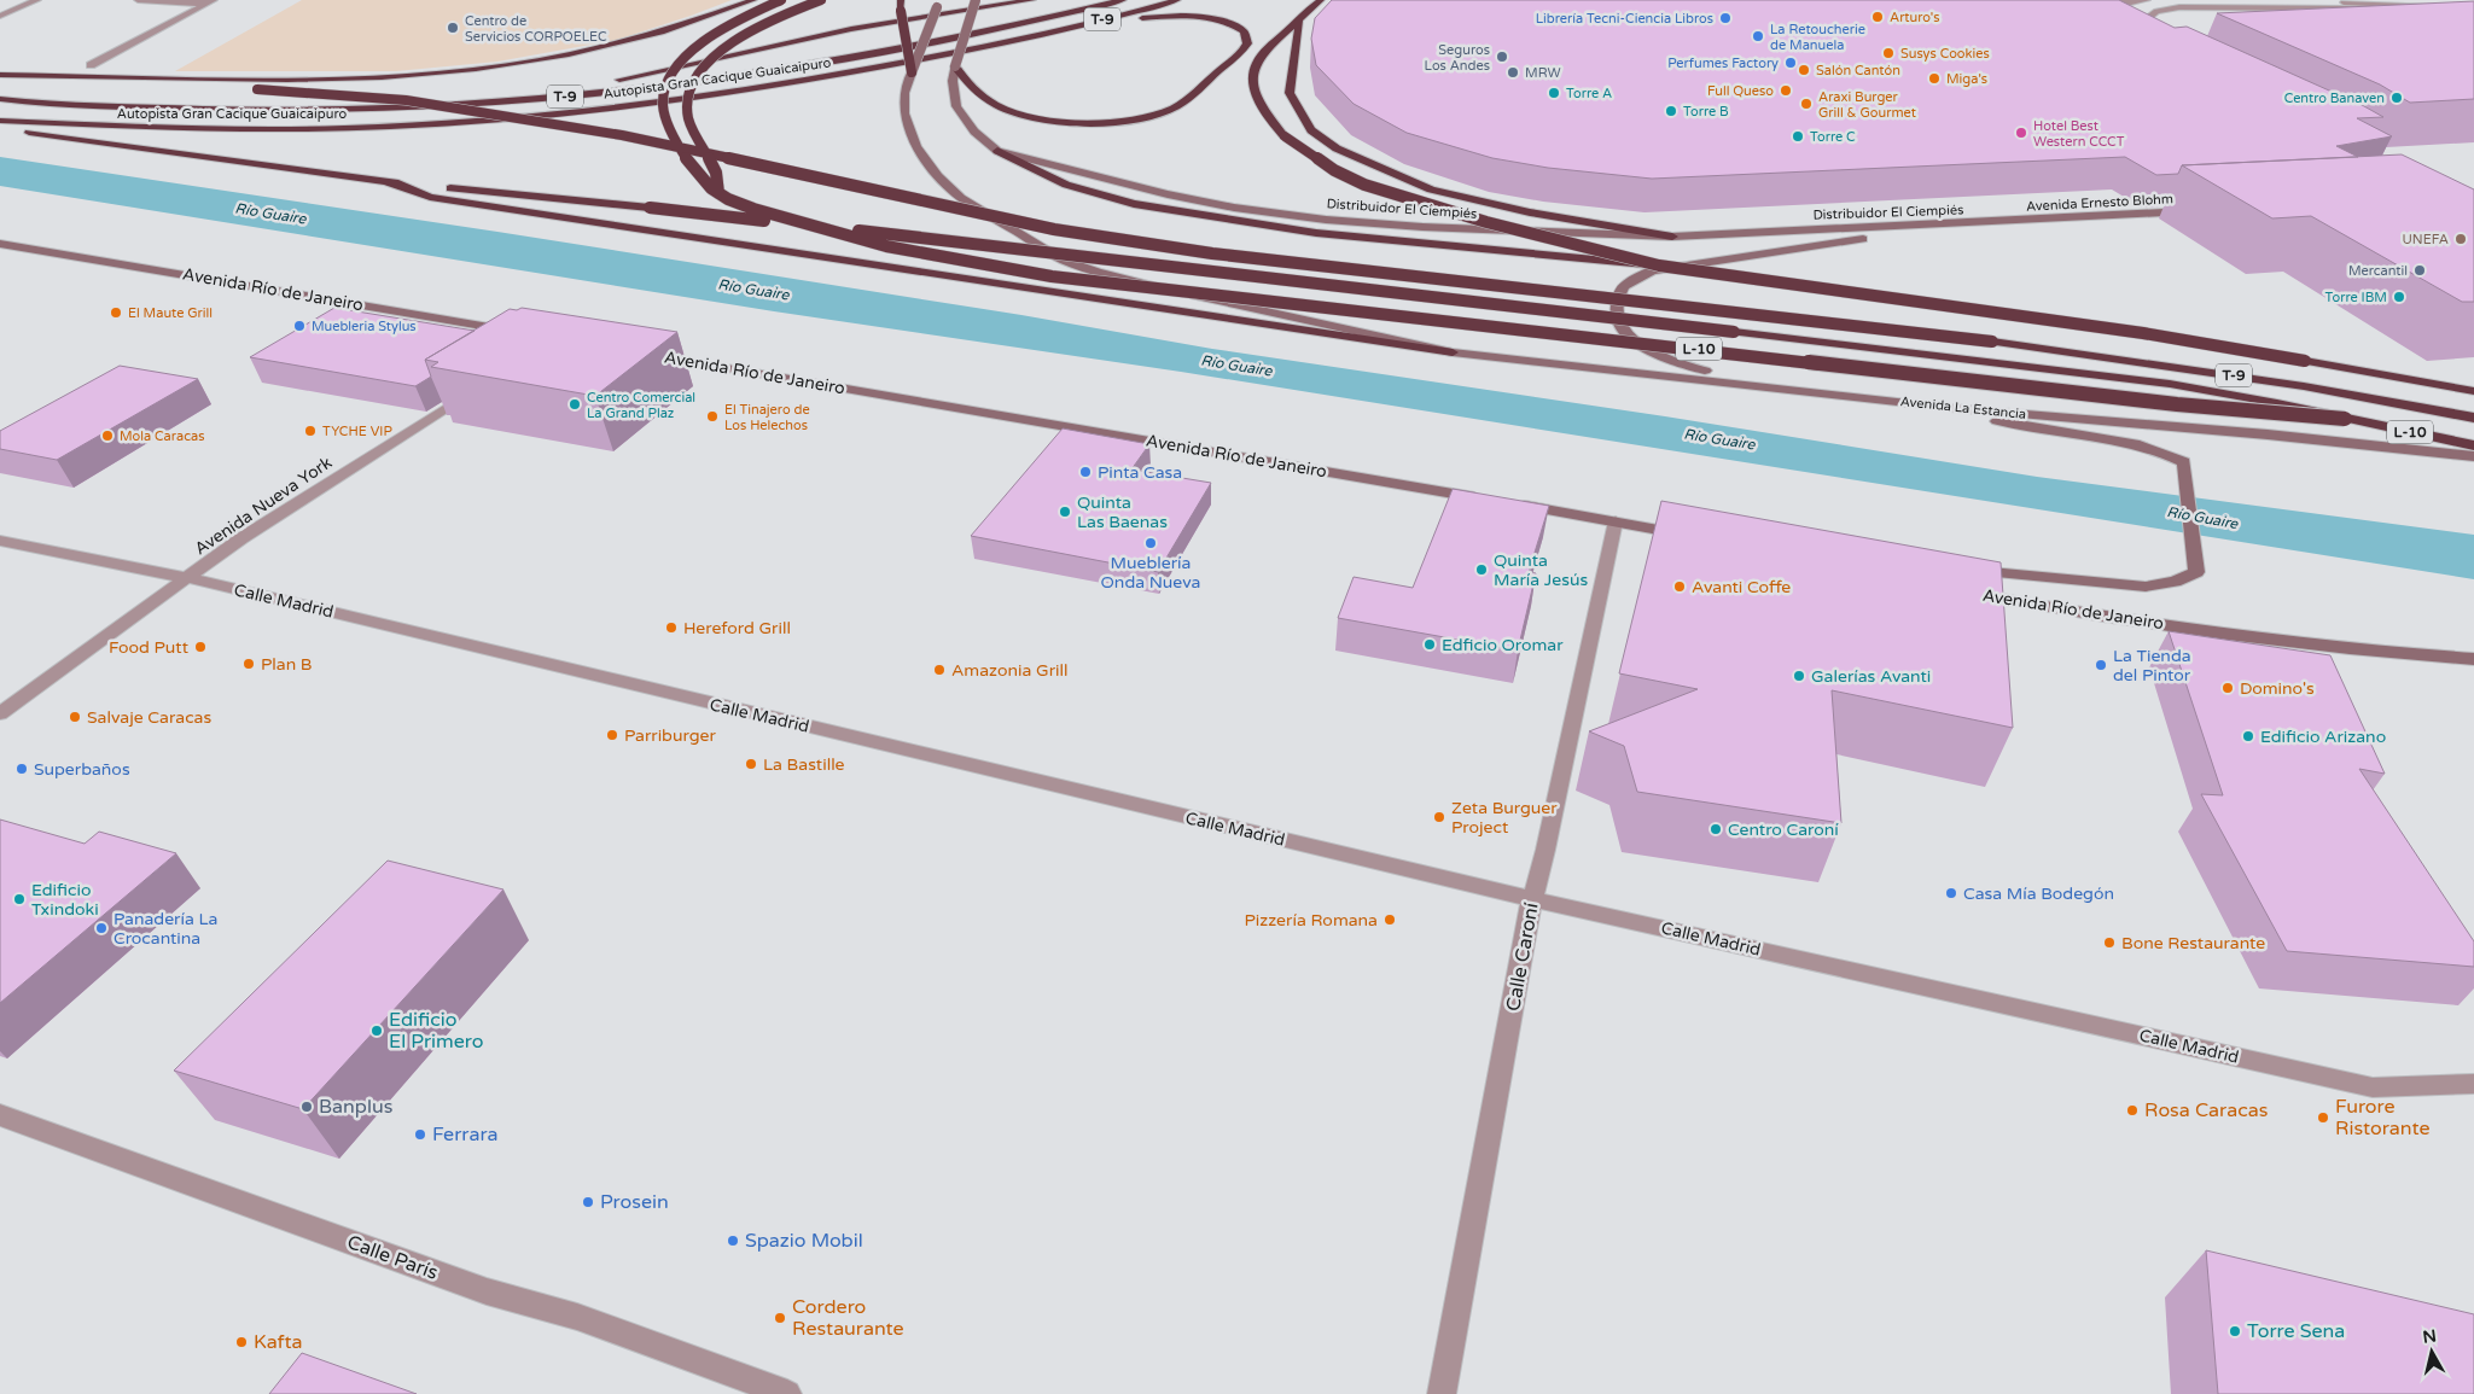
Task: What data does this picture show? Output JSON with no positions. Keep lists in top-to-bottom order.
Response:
{
  "streets": {
    "highway": ["T-9", "Autopista Gran Cacique Guaicaipuro", "L-10"],
    "street": [
      "Avenida Ernesto Blohm",
      "Distribuidor El Ciempiés",
      "Avenida Río de Janeiro",
      "Avenida La Estancia",
      "Avenida Nueva York",
      "Calle Madrid",
      "Calle Caroní",
      "Calle París"
    ]
  },
  "crossings": [
    ["Avenida Ernesto Blohm", "Distribuidor El Ciempiés"],
    ["Avenida Nueva York", "Calle Madrid"],
    ["Calle Madrid", "Calle Caroní"]
  ],
  "water": ["Río Guaire"],
  "places": [
    "Arturo's",
    "Librería Tecni-Ciencia Libros",
    "Centro de Servicios CORPOELEC",
    "La Retoucherie de Manuela",
    "Susys Cookies",
    "Seguros Los Andes",
    "Perfumes Factory",
    "Salón Cantón",
    "MRW",
    "Miga's",
    "Full Queso",
    "Torre A",
    "Centro Banaven",
    "Araxi Burger Grill & Gourmet",
    "Torre B",
    "Hotel Best Western CCCT",
    "Torre C",
    "UNEFA",
    "Mercantil",
    "Torre IBM",
    "El Maute Grill",
    "Muebleria Stylus",
    "Centro Comercial La Grand Plaz",
    "El Tinajero de Los Helechos",
    "TYCHE VIP",
    "Mola Caracas",
    "Pinta Casa",
    "Quinta Las Baenas",
    "Mueblería Onda Nueva",
    "Quinta María Jesús",
    "Avanti Coffe",
    "Hereford Grill",
    "Edficio Oromar",
    "Food Putt",
    "Plan B",
    "La Tienda del Pintor",
    "Amazonia Grill",
    "Galerías Avanti",
    "Domino's",
    "Salvaje Caracas",
    "Parriburger",
    "Edificio Arizano",
    "La Bastille",
    "Superbaños",
    "Zeta Burguer Project",
    "Centro Caroní",
    "Casa Mía Bodegón",
    "Edificio Txindoki",
    "Pizzería Romana",
    "Panadería La Crocantina",
    "Bone Restaurante",
    "Edificio El Primero",
    "Banplus",
    "Rosa Caracas",
    "Furore Ristorante",
    "Ferrara",
    "Prosein",
    "Spazio Mobil",
    "Cordero Restaurante",
    "Torre Sena",
    "Kafta"
  ],
  "north": "top"
}
